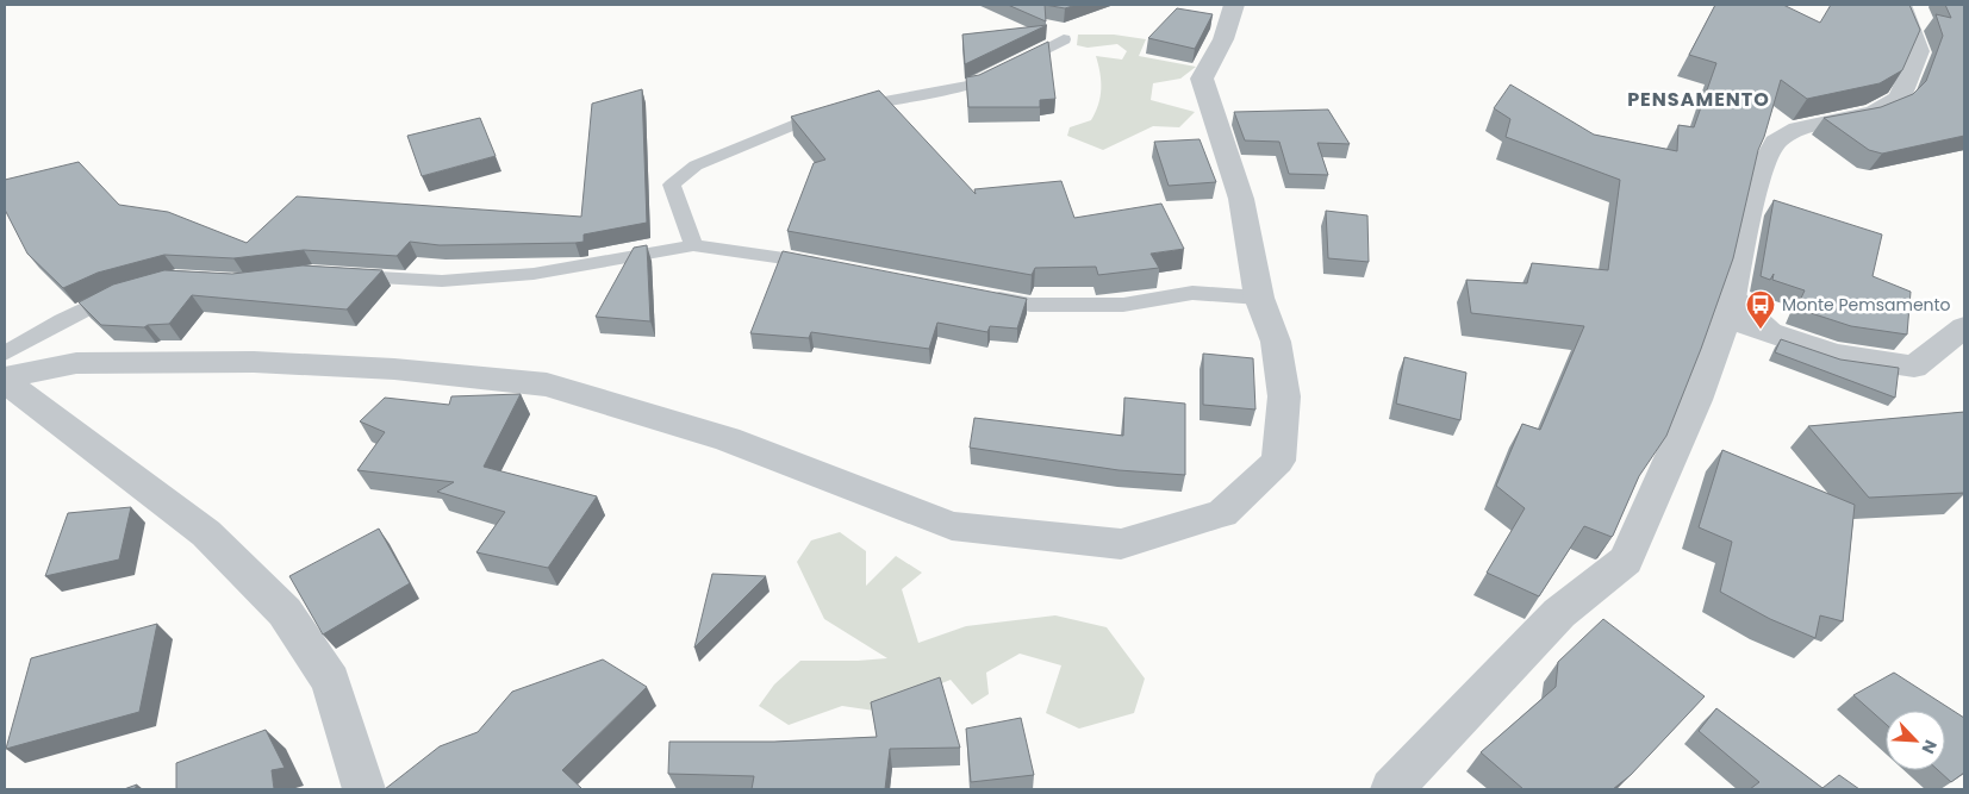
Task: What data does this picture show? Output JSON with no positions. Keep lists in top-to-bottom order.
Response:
{
  "districts": ["PENSAMENTO"],
  "places": {
    "bus stop": ["Monte Pemsamento"]
  },
  "north": "bottom right"
}
